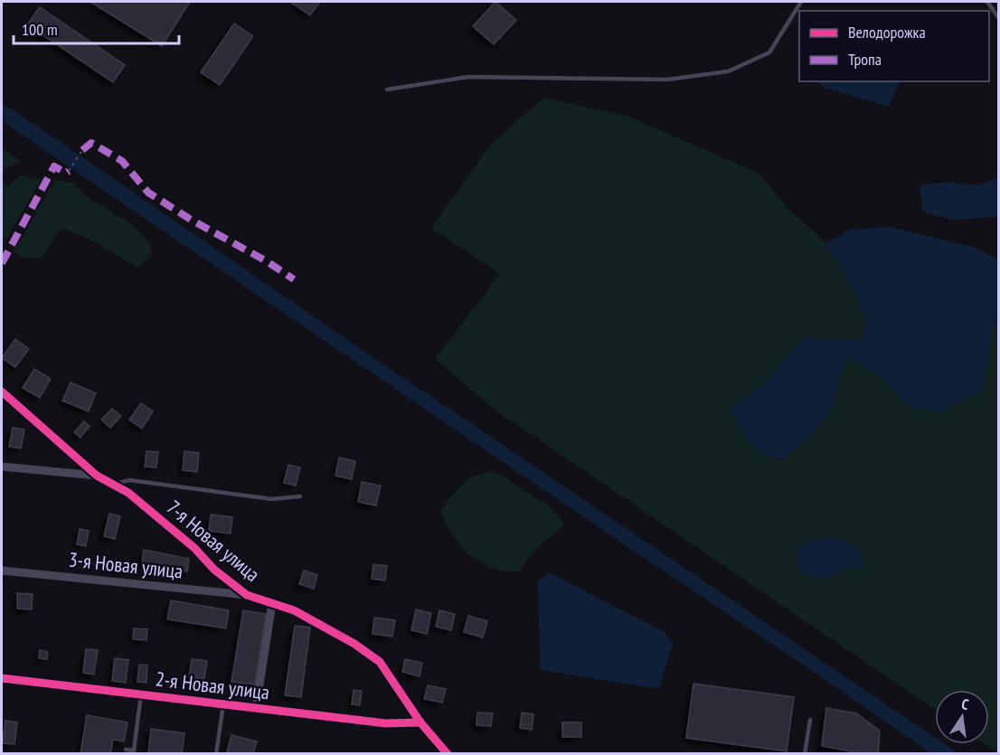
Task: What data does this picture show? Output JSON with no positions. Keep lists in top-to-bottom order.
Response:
{
  "streets": {
    "street": ["7-я Новая улица", "3-я Новая улица", "2-я Новая улица"]
  },
  "crossings": [
    ["7-я Новая улица", "3-я Новая улица"],
    ["7-я Новая улица", "2-я Новая улица"]
  ],
  "legend": ["Велодорожка", "Тропа"],
  "scale_bar": "100 m",
  "north": "top"
}
